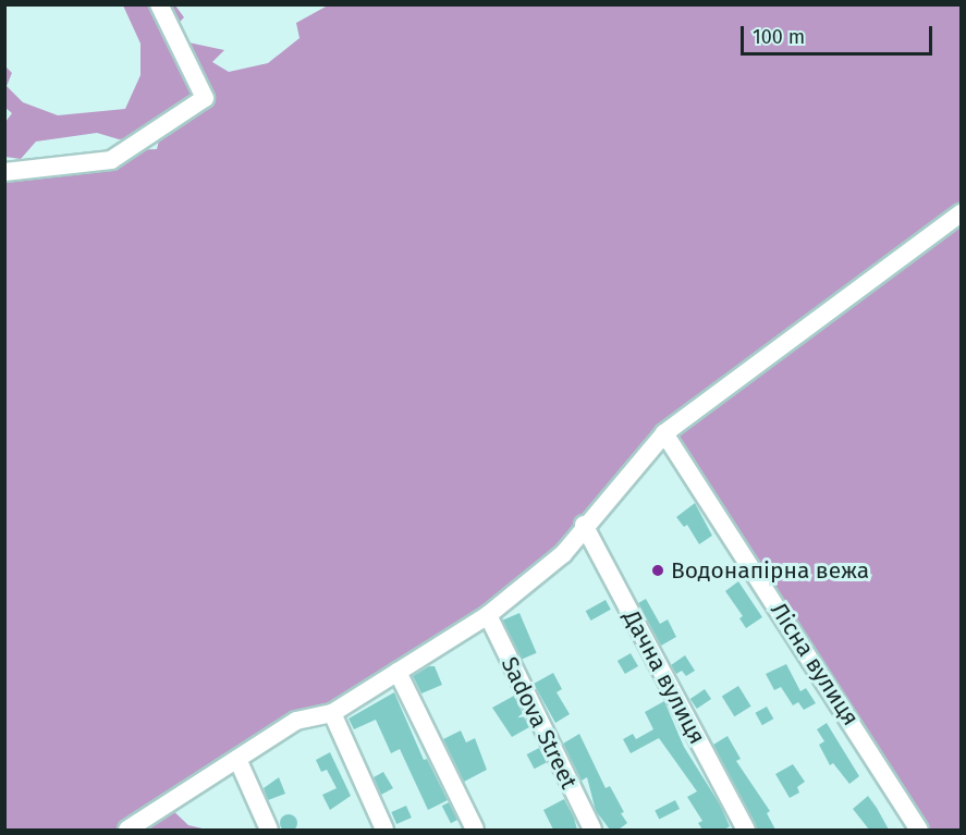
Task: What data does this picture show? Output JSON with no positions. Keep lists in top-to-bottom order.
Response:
{
  "streets": {
    "street": ["Лісна вулиця", "Дачна вулиця", "Sadova Street"]
  },
  "places": ["Водонапірна вежа"],
  "scale_bar": "100 m"
}
